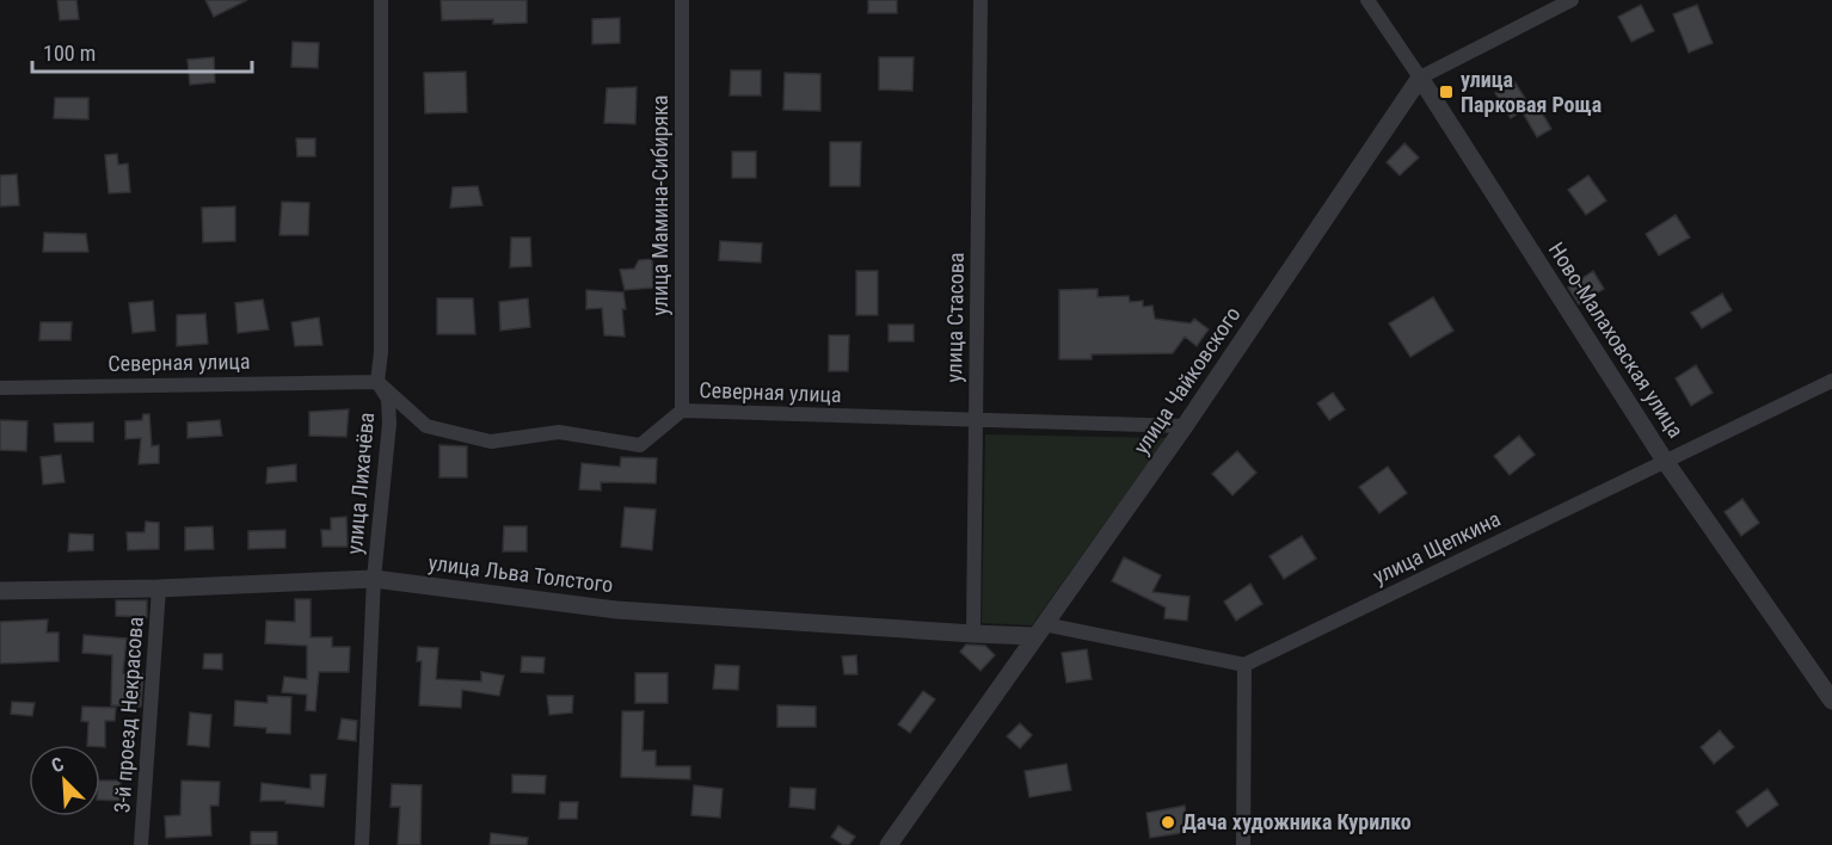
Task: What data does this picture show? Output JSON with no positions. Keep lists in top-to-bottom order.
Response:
{
  "streets": {
    "street": [
      "улица Мамина-Сибиряка",
      "улица Стасова",
      "Ново-Малаховская улица",
      "Северная улица",
      "улица Чайковского",
      "улица Лихачёва",
      "улица Щепкина",
      "улица Льва Толстого",
      "3-й проезд Некрасова"
    ]
  },
  "crossings": [
    ["улица Мамина-Сибиряка", "Северная улица"],
    ["улица Стасова", "Северная улица"],
    ["улица Стасова", "улица Льва Толстого"],
    ["Ново-Малаховская улица", "улица Чайковского"],
    ["Ново-Малаховская улица", "улица Щепкина"],
    ["Северная улица", "улица Чайковского"],
    ["Северная улица", "улица Лихачёва"],
    ["улица Чайковского", "улица Льва Толстого"],
    ["улица Лихачёва", "улица Льва Толстого"],
    ["улица Льва Толстого", "3-й проезд Некрасова"]
  ],
  "places": {
    "transit": ["улица Парковая Роща"],
    "other": ["Дача художника Курилко"]
  },
  "scale_bar": "100 m",
  "north": "top left"
}
